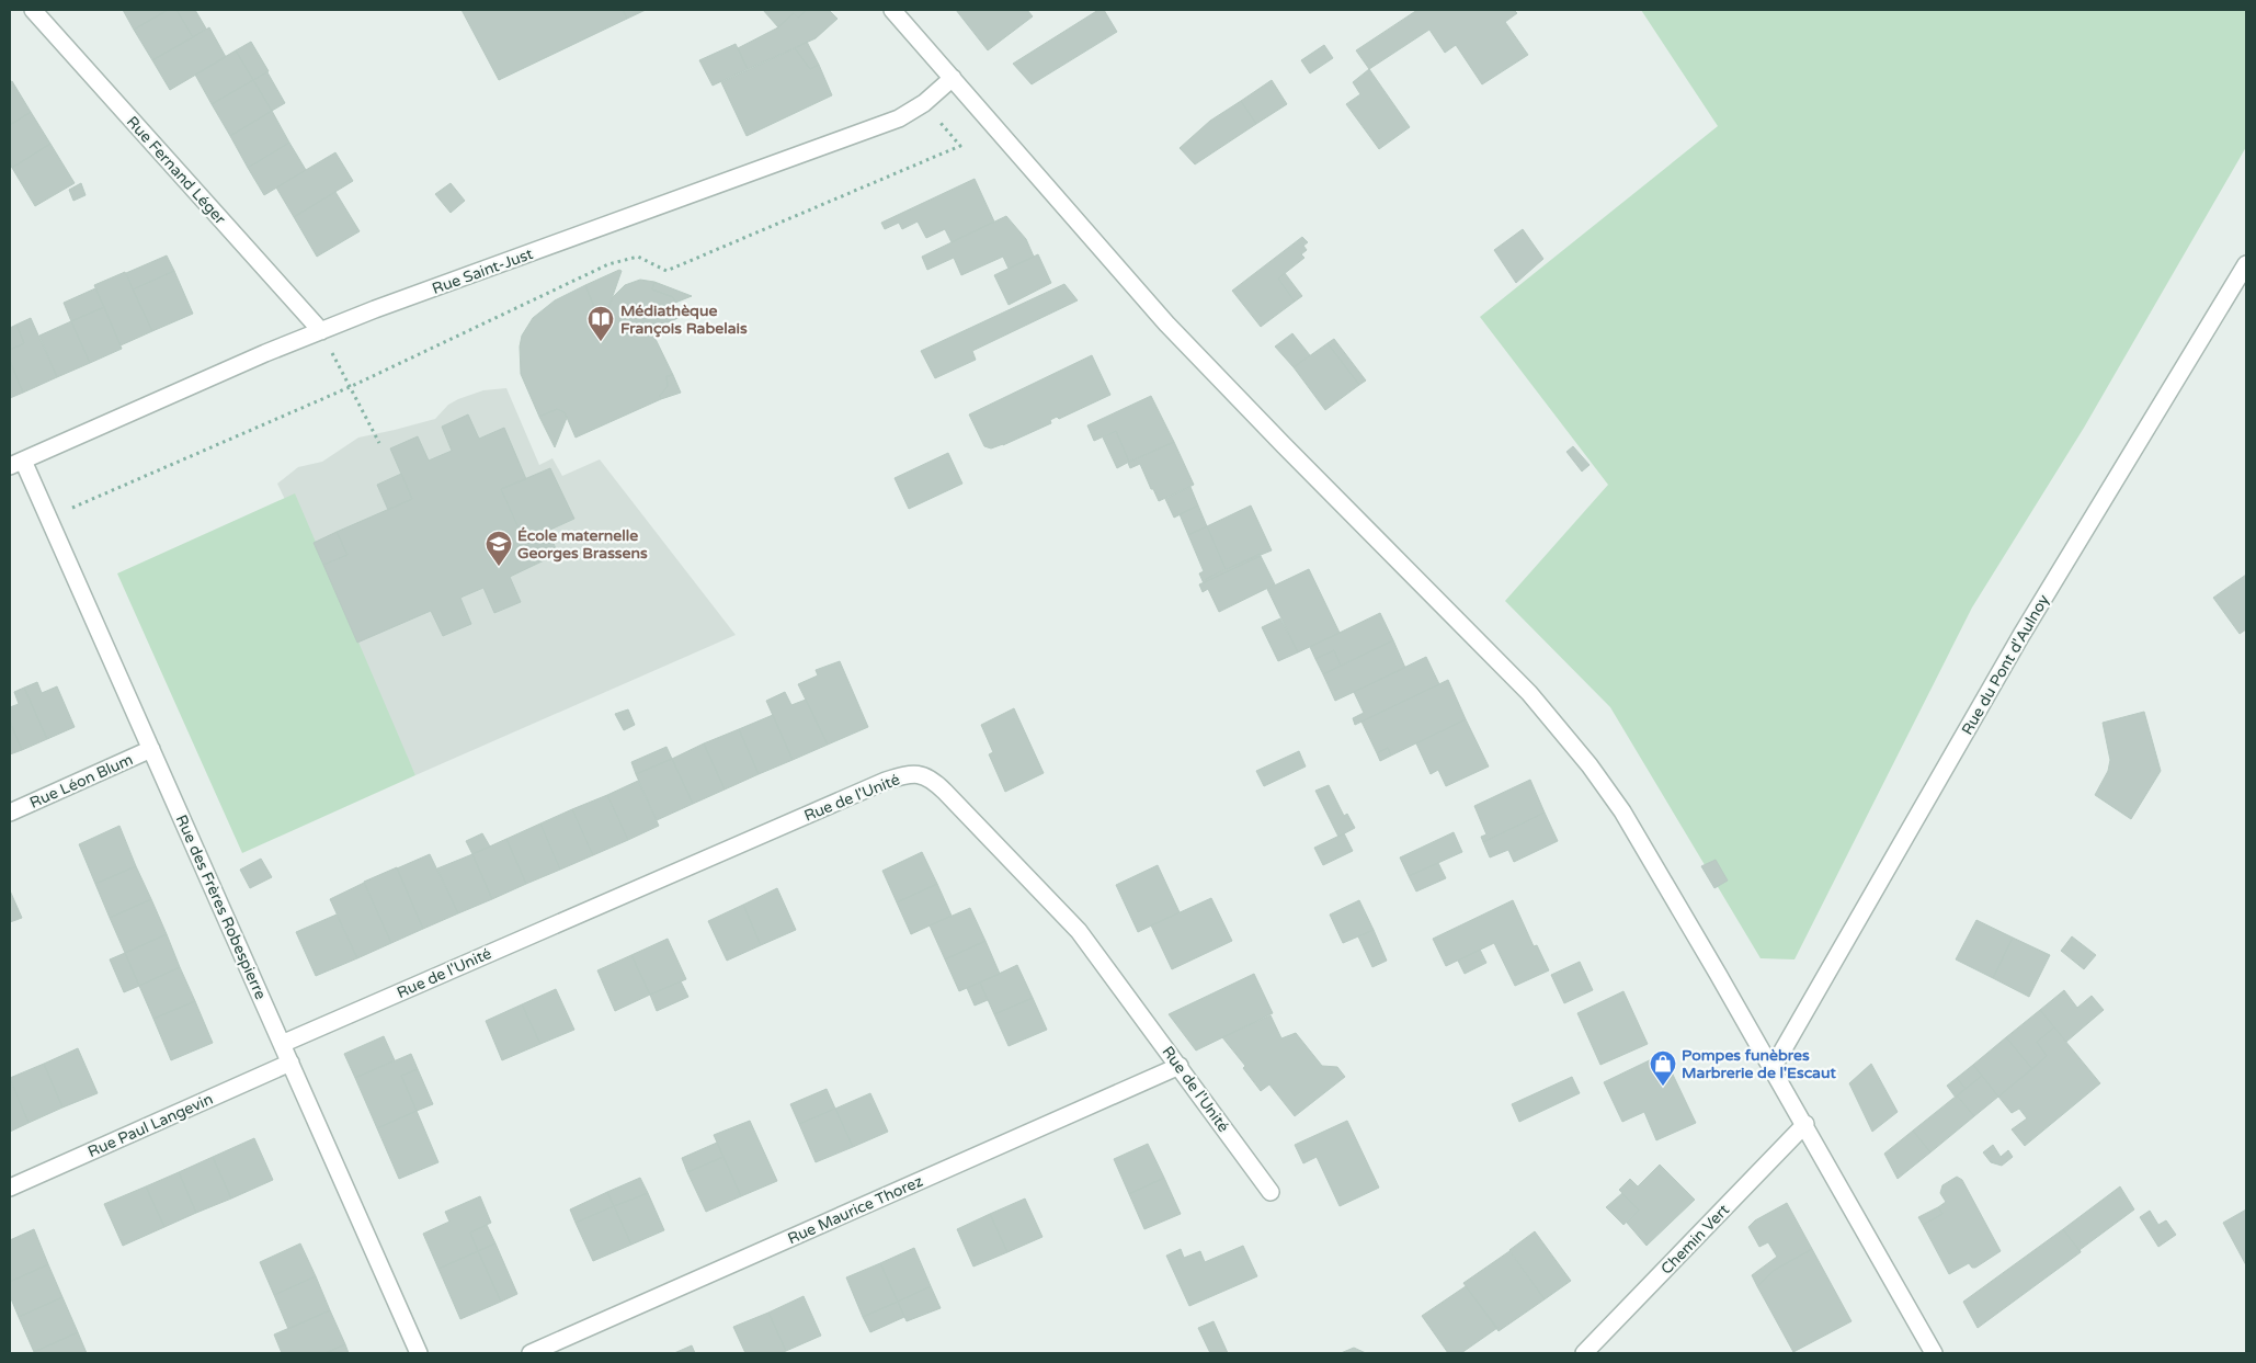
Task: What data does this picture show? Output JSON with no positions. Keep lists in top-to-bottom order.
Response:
{
  "streets": {
    "street": [
      "Rue Fernand Léger",
      "Rue Saint-Just",
      "Rue du Pont d'Aulnoy",
      "Rue Léon Blum",
      "Rue de l'Unité",
      "Rue des Frères Robespierre",
      "Rue Paul Langevin",
      "Rue Maurice Thorez",
      "Chemin Vert"
    ]
  },
  "crossings": [
    ["Rue Fernand Léger", "Rue Saint-Just"],
    ["Rue Saint-Just", "Rue des Frères Robespierre"],
    ["Rue Léon Blum", "Rue des Frères Robespierre"],
    ["Rue de l'Unité", "Rue des Frères Robespierre"],
    ["Rue de l'Unité", "Rue Maurice Thorez"],
    ["Rue des Frères Robespierre", "Rue Paul Langevin"]
  ],
  "places": {
    "library": ["Médiathèque François Rabelais"],
    "school or university": ["École maternelle Georges Brassens"],
    "shop": ["Pompes funèbres Marbrerie de l'Escaut"]
  }
}
